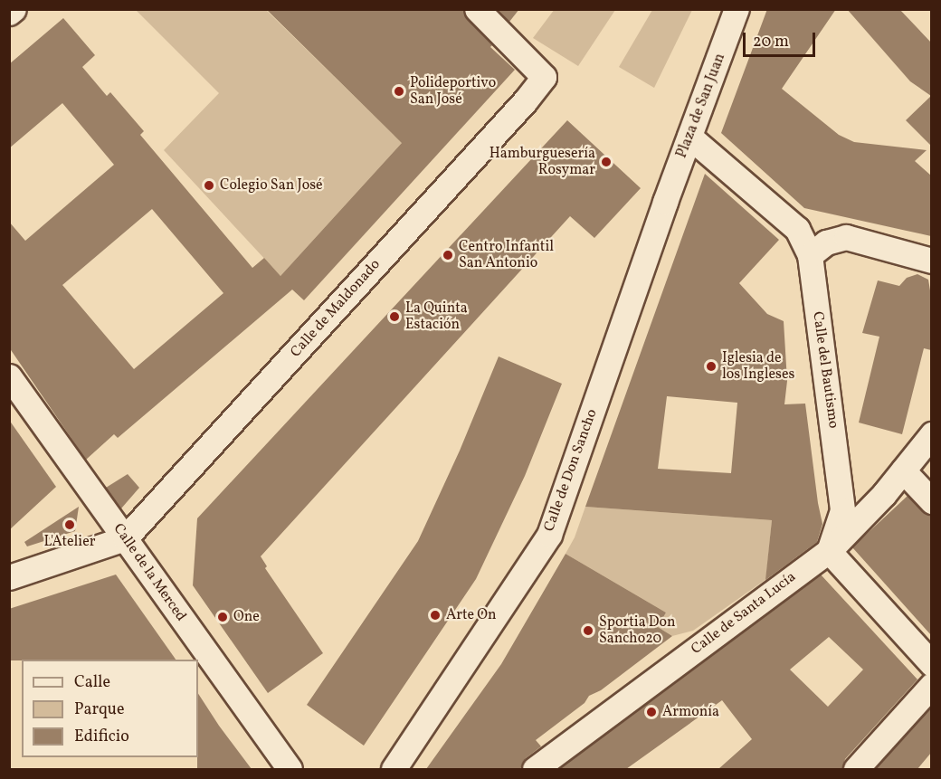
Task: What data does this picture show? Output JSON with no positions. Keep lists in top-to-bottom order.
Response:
{
  "streets": {
    "street": [
      "Plaza de San Juan",
      "Calle de Maldonado",
      "Calle del Bautismo",
      "Calle de Don Sancho",
      "Calle de la Merced",
      "Calle de Santa Lucía"
    ]
  },
  "crossings": [
    ["Plaza de San Juan", "Calle del Bautismo"],
    ["Plaza de San Juan", "Calle de Don Sancho"],
    ["Calle de Maldonado", "Calle de la Merced"],
    ["Calle del Bautismo", "Calle de Santa Lucía"]
  ],
  "places": [
    "Polideportivo San José",
    "Hamburguesería Rosymar",
    "Colegio San José",
    "Centro Infantil San Antonio",
    "La Quinta Estación",
    "Iglesia de los Ingleses",
    "L'Atelier",
    "Arte On",
    "One",
    "Sportia Don Sancho20",
    "Armonía"
  ],
  "legend": ["Calle", "Parque", "Edificio"],
  "scale_bar": "20 m"
}
